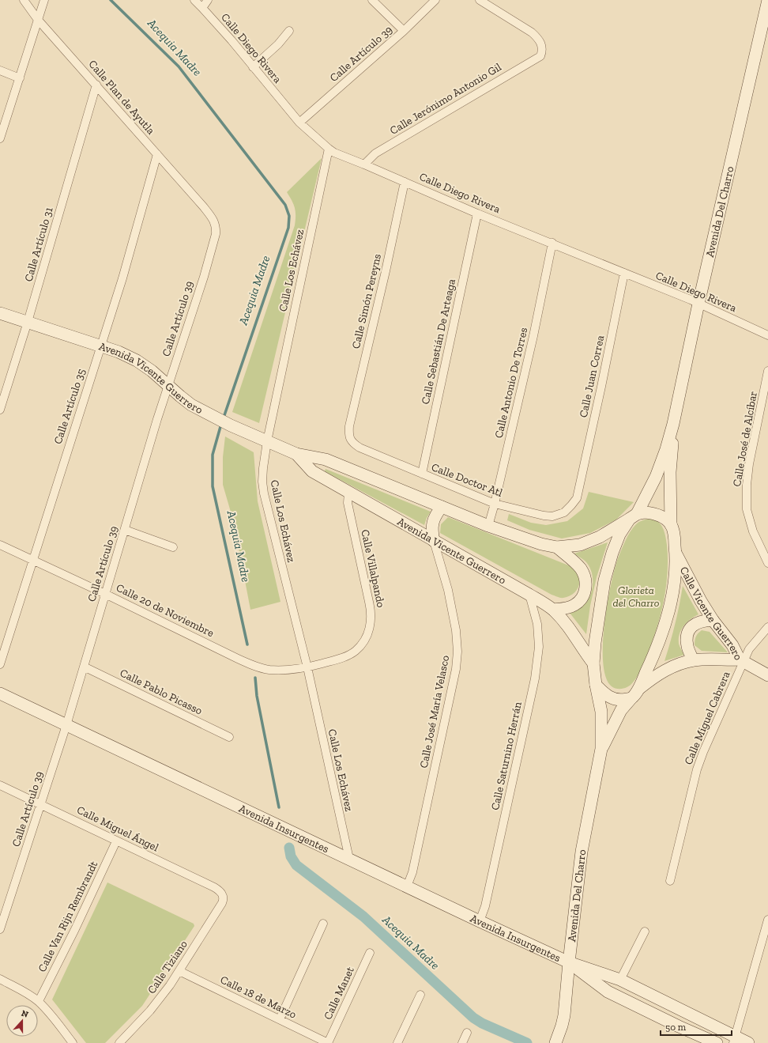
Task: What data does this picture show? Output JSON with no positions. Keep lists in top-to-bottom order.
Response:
{
  "streets": {
    "street": [
      "Calle Diego Rivera",
      "Calle Artículo 39",
      "Calle Plan de Ayutla",
      "Calle Jerónimo Antonio Gil",
      "Avenida Del Charro",
      "Calle Artículo 31",
      "Calle Los Echávez",
      "Calle Simón Pereyns",
      "Calle Sebastián De Arteaga",
      "Calle Juan Correa",
      "Avenida Vicente Guerrero",
      "Calle Antonio De Torres",
      "Calle Artículo 35",
      "Calle José de Alcíbar",
      "Calle Doctor Atl",
      "Calle Villalpando",
      "Calle 20 de Noviembre",
      "Calle Vicente Guerrero",
      "Calle Pablo Picasso",
      "Calle José María Velasco",
      "Calle Miguel Cabrera",
      "Calle Saturnino Herrán",
      "Calle Miguel Ángel",
      "Avenida Insurgentes",
      "Calle Van Rijn Rembrandt",
      "Calle Tiziano",
      "Calle Manet",
      "Calle 18 de Marzo"
    ]
  },
  "crossings": [
    ["Calle Diego Rivera", "Calle Artículo 39"],
    ["Calle Diego Rivera", "Calle Jerónimo Antonio Gil"],
    ["Calle Diego Rivera", "Avenida Del Charro"],
    ["Calle Diego Rivera", "Calle Los Echávez"],
    ["Calle Diego Rivera", "Calle Simón Pereyns"],
    ["Calle Diego Rivera", "Calle Sebastián De Arteaga"],
    ["Calle Diego Rivera", "Calle Juan Correa"],
    ["Calle Diego Rivera", "Calle Antonio De Torres"],
    ["Calle Artículo 39", "Calle Plan de Ayutla"],
    ["Calle Artículo 39", "Avenida Vicente Guerrero"],
    ["Calle Artículo 39", "Calle 20 de Noviembre"],
    ["Calle Artículo 39", "Calle Pablo Picasso"],
    ["Calle Artículo 39", "Calle Miguel Ángel"],
    ["Calle Artículo 39", "Avenida Insurgentes"],
    ["Calle Plan de Ayutla", "Calle Artículo 31"],
    ["Calle Plan de Ayutla", "Calle Artículo 35"],
    ["Avenida Del Charro", "Avenida Vicente Guerrero"],
    ["Avenida Del Charro", "Calle Vicente Guerrero"],
    ["Avenida Del Charro", "Avenida Insurgentes"],
    ["Calle Artículo 31", "Avenida Vicente Guerrero"],
    ["Calle Los Echávez", "Avenida Vicente Guerrero"],
    ["Calle Los Echávez", "Calle Villalpando"],
    ["Calle Los Echávez", "Calle 20 de Noviembre"],
    ["Calle Los Echávez", "Avenida Insurgentes"],
    ["Calle Simón Pereyns", "Calle Doctor Atl"],
    ["Calle Sebastián De Arteaga", "Calle Doctor Atl"],
    ["Calle Juan Correa", "Calle Doctor Atl"],
    ["Avenida Vicente Guerrero", "Calle Antonio De Torres"],
    ["Avenida Vicente Guerrero", "Calle Artículo 35"],
    ["Avenida Vicente Guerrero", "Calle Villalpando"],
    ["Avenida Vicente Guerrero", "Calle José María Velasco"],
    ["Avenida Vicente Guerrero", "Calle Saturnino Herrán"],
    ["Calle Antonio De Torres", "Calle Doctor Atl"],
    ["Calle Artículo 35", "Calle 20 de Noviembre"],
    ["Calle Villalpando", "Calle 20 de Noviembre"],
    ["Calle Vicente Guerrero", "Calle Miguel Cabrera"],
    ["Calle José María Velasco", "Avenida Insurgentes"],
    ["Calle Saturnino Herrán", "Avenida Insurgentes"],
    ["Calle Miguel Ángel", "Calle Van Rijn Rembrandt"],
    ["Calle Miguel Ángel", "Calle Tiziano"],
    ["Calle Tiziano", "Calle 18 de Marzo"],
    ["Calle Manet", "Calle 18 de Marzo"]
  ],
  "water": ["Acequia Madre"],
  "parks": ["Glorieta del Charro"],
  "scale_bar": "50 m",
  "north": "top"
}
